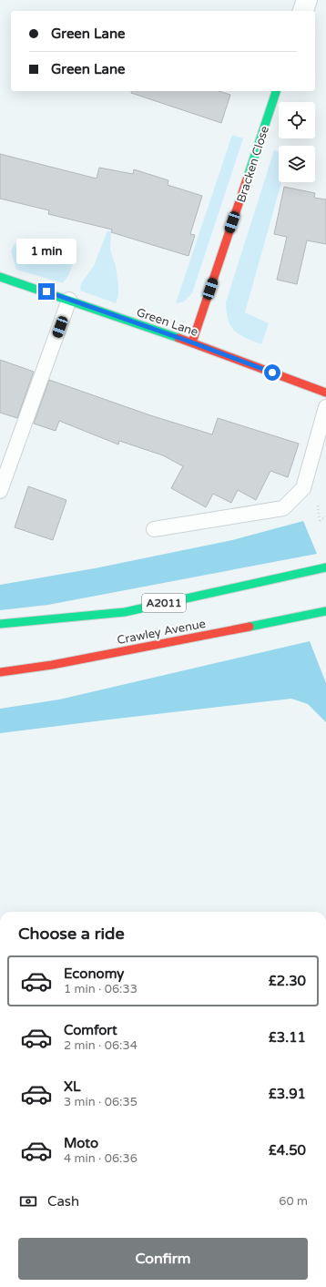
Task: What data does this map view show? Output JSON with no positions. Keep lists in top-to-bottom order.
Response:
{
  "streets": {
    "main road": [
      "Bracken Close",
      "Green Lane",
      "A2011",
      "Crawley Avenue"
    ]
  },
  "crossings": [
    ["Bracken Close", "Green Lane"]
  ],
  "page": {
    "banner": ["Green Lane", "Green Lane"],
    "bubble": "1 min",
    "heading": "Choose a ride",
    "list": [
      {
        "name": "Economy",
        "note": "1 min · 06:33",
        "value": "£2.30"
      },
      {
        "name": "Comfort",
        "note": "2 min · 06:34",
        "value": "£3.11"
      },
      {
        "name": "XL",
        "note": "3 min · 06:35",
        "value": "£3.91"
      },
      {
        "name": "Moto",
        "note": "4 min · 06:36",
        "value": "£4.50"
      }
    ],
    "pay": ["Cash", "60 m"],
    "buttons": "Confirm"
  }
}
